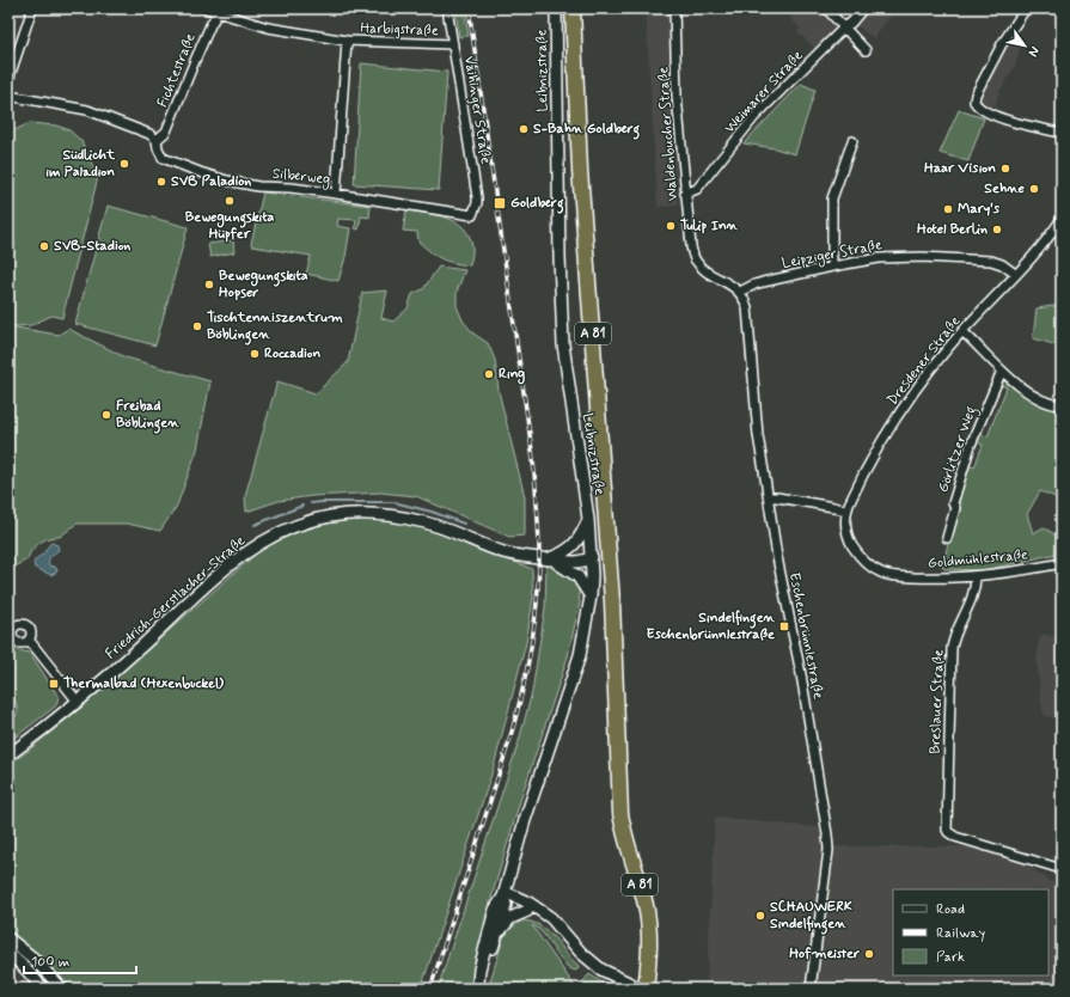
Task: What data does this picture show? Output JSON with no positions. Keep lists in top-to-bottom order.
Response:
{
  "streets": {
    "highway": ["A 81"],
    "street": [
      "Harbigstraße",
      "Fichtestraße",
      "Leibnizstraße",
      "Weimarer Straße",
      "Vaihinger Straße",
      "Waldenbucher Straße",
      "Silberweg",
      "Leipziger Straße",
      "Dresdener Straße",
      "Görlitzer Weg",
      "Goldmühlestraße",
      "Friedrich-Gerstlacher-Straße",
      "Eschenbrünnlestraße",
      "Breslauer Straße"
    ]
  },
  "crossings": [
    ["Harbigstraße", "Fichtestraße"],
    ["Harbigstraße", "Vaihinger Straße"],
    ["Fichtestraße", "Silberweg"],
    ["Leibnizstraße", "Friedrich-Gerstlacher-Straße"],
    ["Weimarer Straße", "Waldenbucher Straße"],
    ["Vaihinger Straße", "Silberweg"],
    ["Waldenbucher Straße", "Leipziger Straße"],
    ["Waldenbucher Straße", "Eschenbrünnlestraße"],
    ["Leipziger Straße", "Dresdener Straße"],
    ["Leipziger Straße", "Eschenbrünnlestraße"],
    ["Dresdener Straße", "Goldmühlestraße"],
    ["Goldmühlestraße", "Breslauer Straße"]
  ],
  "places": {
    "other": [
      "S-Bahn Goldberg",
      "Südlicht im Paladion",
      "Haar Vision",
      "SVB Paladion",
      "Sehne",
      "Bewegungskita Hüpfer",
      "Mary's",
      "Tulip Inn",
      "Hotel Berlin",
      "SVB-Stadion",
      "Bewegungskita Hopser",
      "Tischtenniszentrum Böblingen",
      "Roccadion",
      "Ring",
      "Freibad Böblingen",
      "SCHAUWERK Sindelfingen",
      "Hofmeister"
    ],
    "transit": ["Goldberg", "Sindelfingen Eschenbrünnlestraße", "Thermalbad (Hexenbuckel)"]
  },
  "legend": ["Road", "Railway", "Park"],
  "scale_bar": "100 m",
  "north": "bottom right"
}
